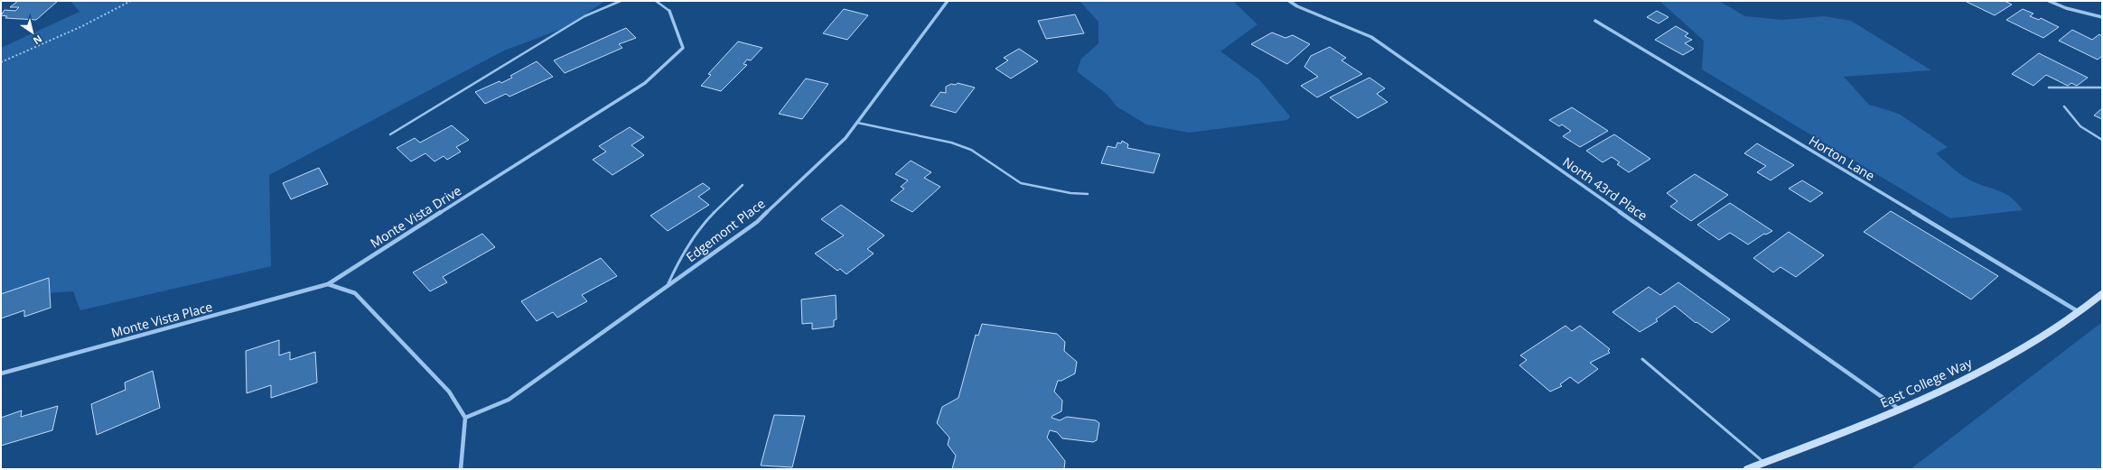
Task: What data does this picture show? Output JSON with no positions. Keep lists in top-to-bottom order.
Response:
{
  "streets": {
    "main road": ["East College Way"],
    "street": [
      "Horton Lane",
      "North 43rd Place",
      "Monte Vista Drive",
      "Edgemont Place",
      "Monte Vista Place"
    ]
  },
  "crossings": [
    ["Horton Lane", "East College Way"],
    ["North 43rd Place", "East College Way"],
    ["Monte Vista Drive", "Monte Vista Place"]
  ],
  "north": "bottom right"
}
